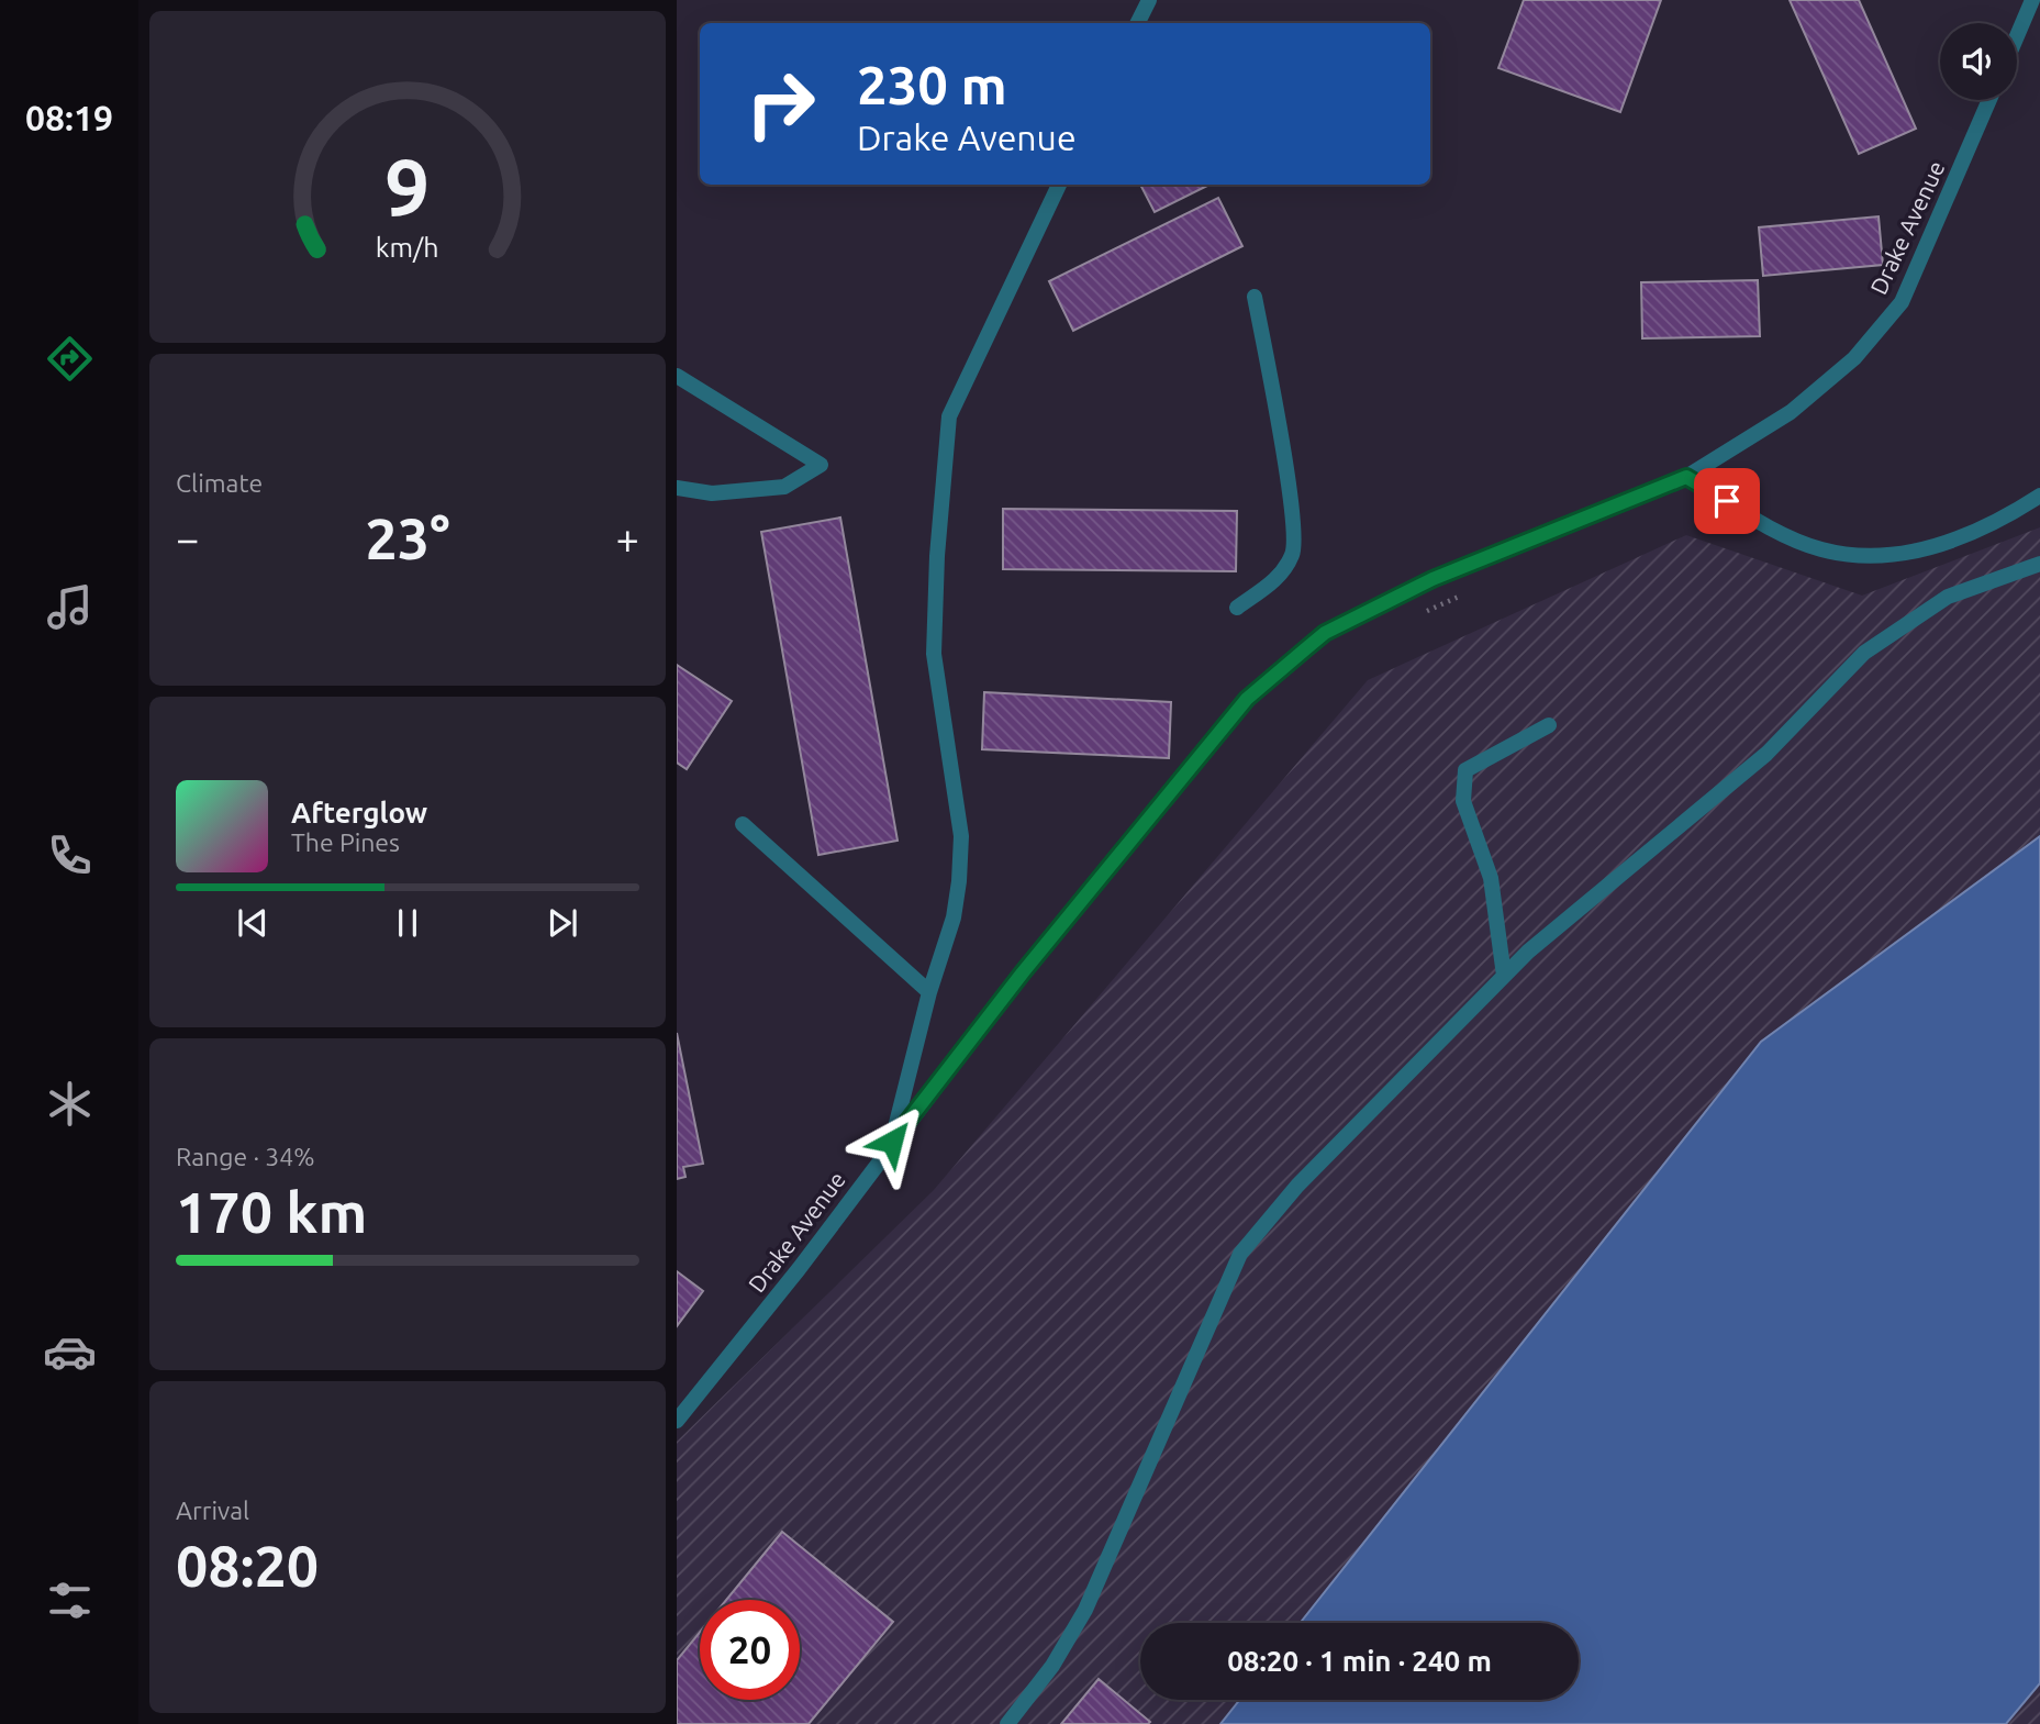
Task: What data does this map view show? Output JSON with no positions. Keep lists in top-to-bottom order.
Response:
{
  "streets": {
    "lane": ["Drake Avenue"]
  },
  "page": {
    "tabs": "08:19",
    "turn": ["230 m", "Drake Avenue"],
    "tile": [
      "Climate",
      ["Range · 34%", "170 km"],
      ["Arrival", "08:20"]
    ],
    "heat": ["−", "23°", "+"],
    "song": ["Afterglow", "The Pines"],
    "limit": "20",
    "trip": "08:20 · 1 min · 240 m",
    "gauge": ["9", "km/h"]
  }
}
